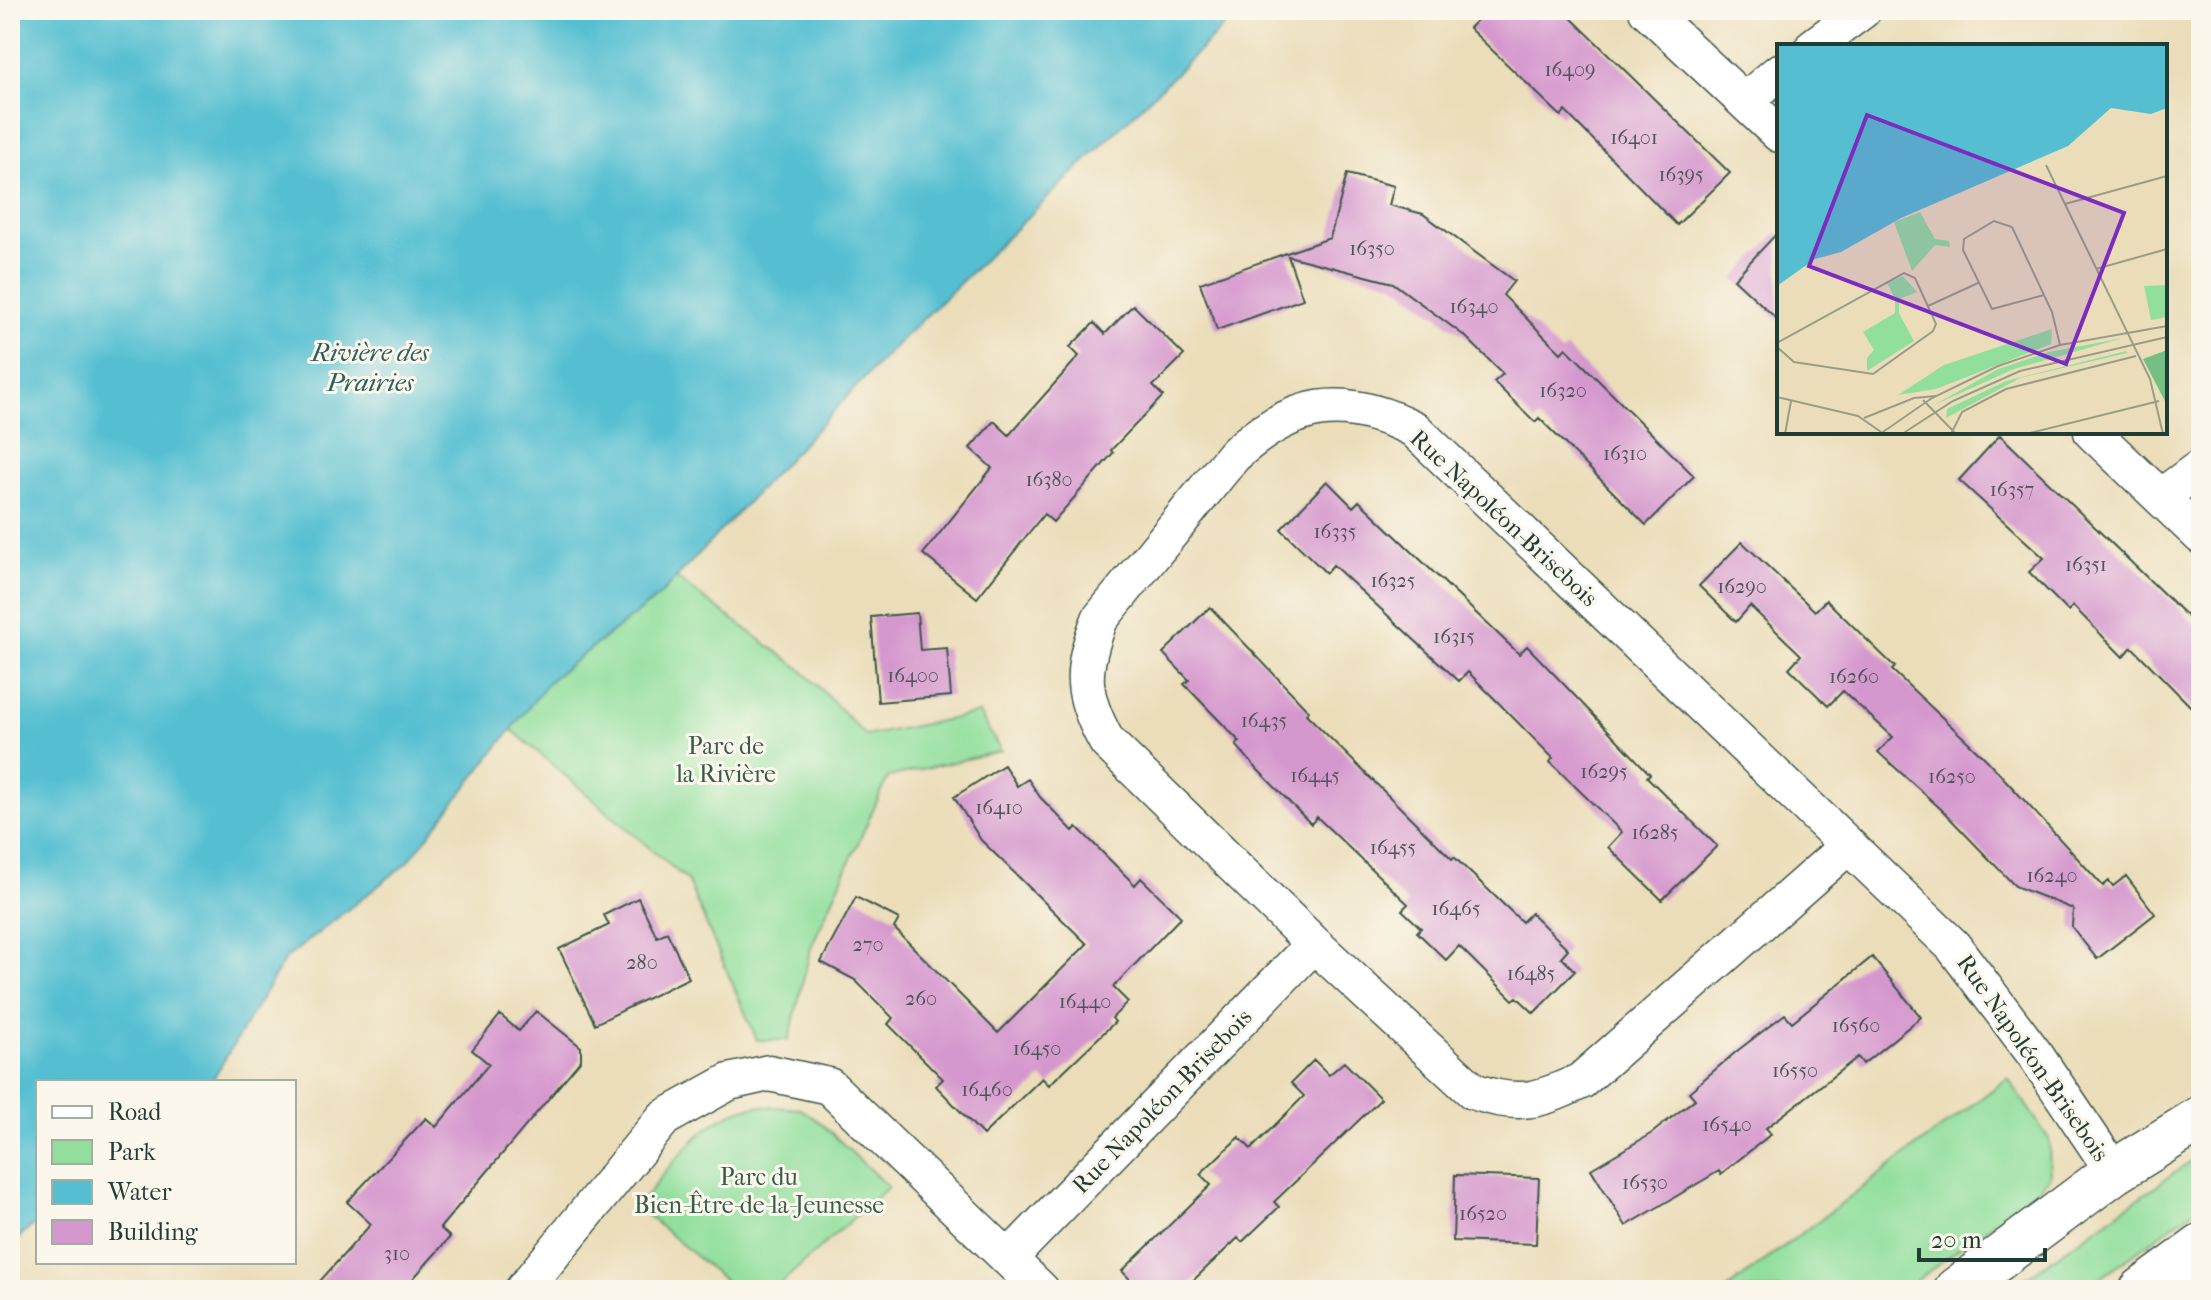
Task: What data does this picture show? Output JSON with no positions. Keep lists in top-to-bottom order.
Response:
{
  "streets": {
    "street": ["Rue Napoléon-Brisebois"]
  },
  "water": ["Rivière des Prairies"],
  "parks": ["Parc de la Rivière", "Parc du Bien-Être-de-la-Jeunesse"],
  "house_numbers": [
    "16409",
    "16401",
    "16395",
    "16350",
    "16340",
    "16320",
    "16310",
    "16380",
    "16357",
    "16335",
    "16351",
    "16325",
    "16290",
    "16315",
    "16400",
    "16260",
    "16435",
    "16295",
    "16445",
    "16250",
    "16410",
    "16285",
    "16455",
    "16240",
    "16465",
    "270",
    "280",
    "16485",
    "260",
    "16440",
    "16560",
    "16450",
    "16550",
    "16460",
    "16540",
    "16530",
    "16520",
    "310"
  ],
  "legend": [
    "Road",
    "Park",
    "Water",
    "Building"
  ],
  "scale_bar": "20 m"
}
